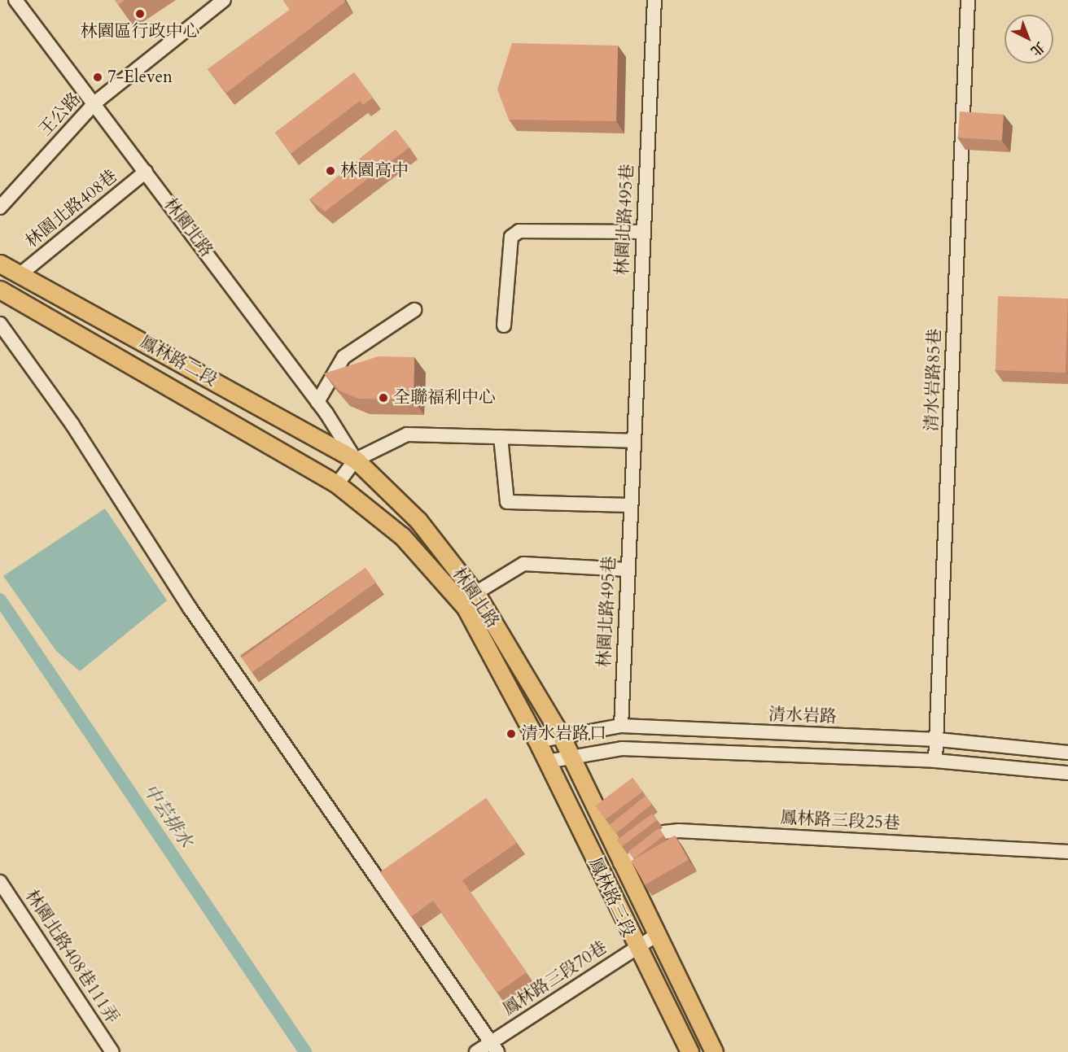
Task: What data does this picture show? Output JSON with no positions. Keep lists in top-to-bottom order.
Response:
{
  "streets": {
    "main road": ["林園北路", "鳳林路二段", "鳳林路三段"],
    "street": [
      "王公路",
      "林園北路408巷",
      "林園北路495巷",
      "清水岩路85巷",
      "清水岩路",
      "鳳林路三段25巷",
      "林園北路408巷111弄",
      "鳳林路三段70巷"
    ]
  },
  "crossings": [
    ["王公路", "林園北路"],
    ["林園北路408巷", "林園北路"],
    ["林園北路408巷", "鳳林路二段"],
    ["林園北路495巷", "清水岩路"],
    ["林園北路", "鳳林路二段"],
    ["林園北路", "清水岩路"],
    ["林園北路", "鳳林路三段"],
    ["清水岩路85巷", "清水岩路"],
    ["清水岩路", "鳳林路三段"],
    ["鳳林路三段25巷", "鳳林路三段"],
    ["鳳林路三段", "鳳林路三段70巷"]
  ],
  "water": ["中芸排水"],
  "places": [
    "林園區行政中心",
    "7-Eleven",
    "林園高中",
    "全聯福利中心",
    "清水岩路口"
  ],
  "north": "bottom right"
}
